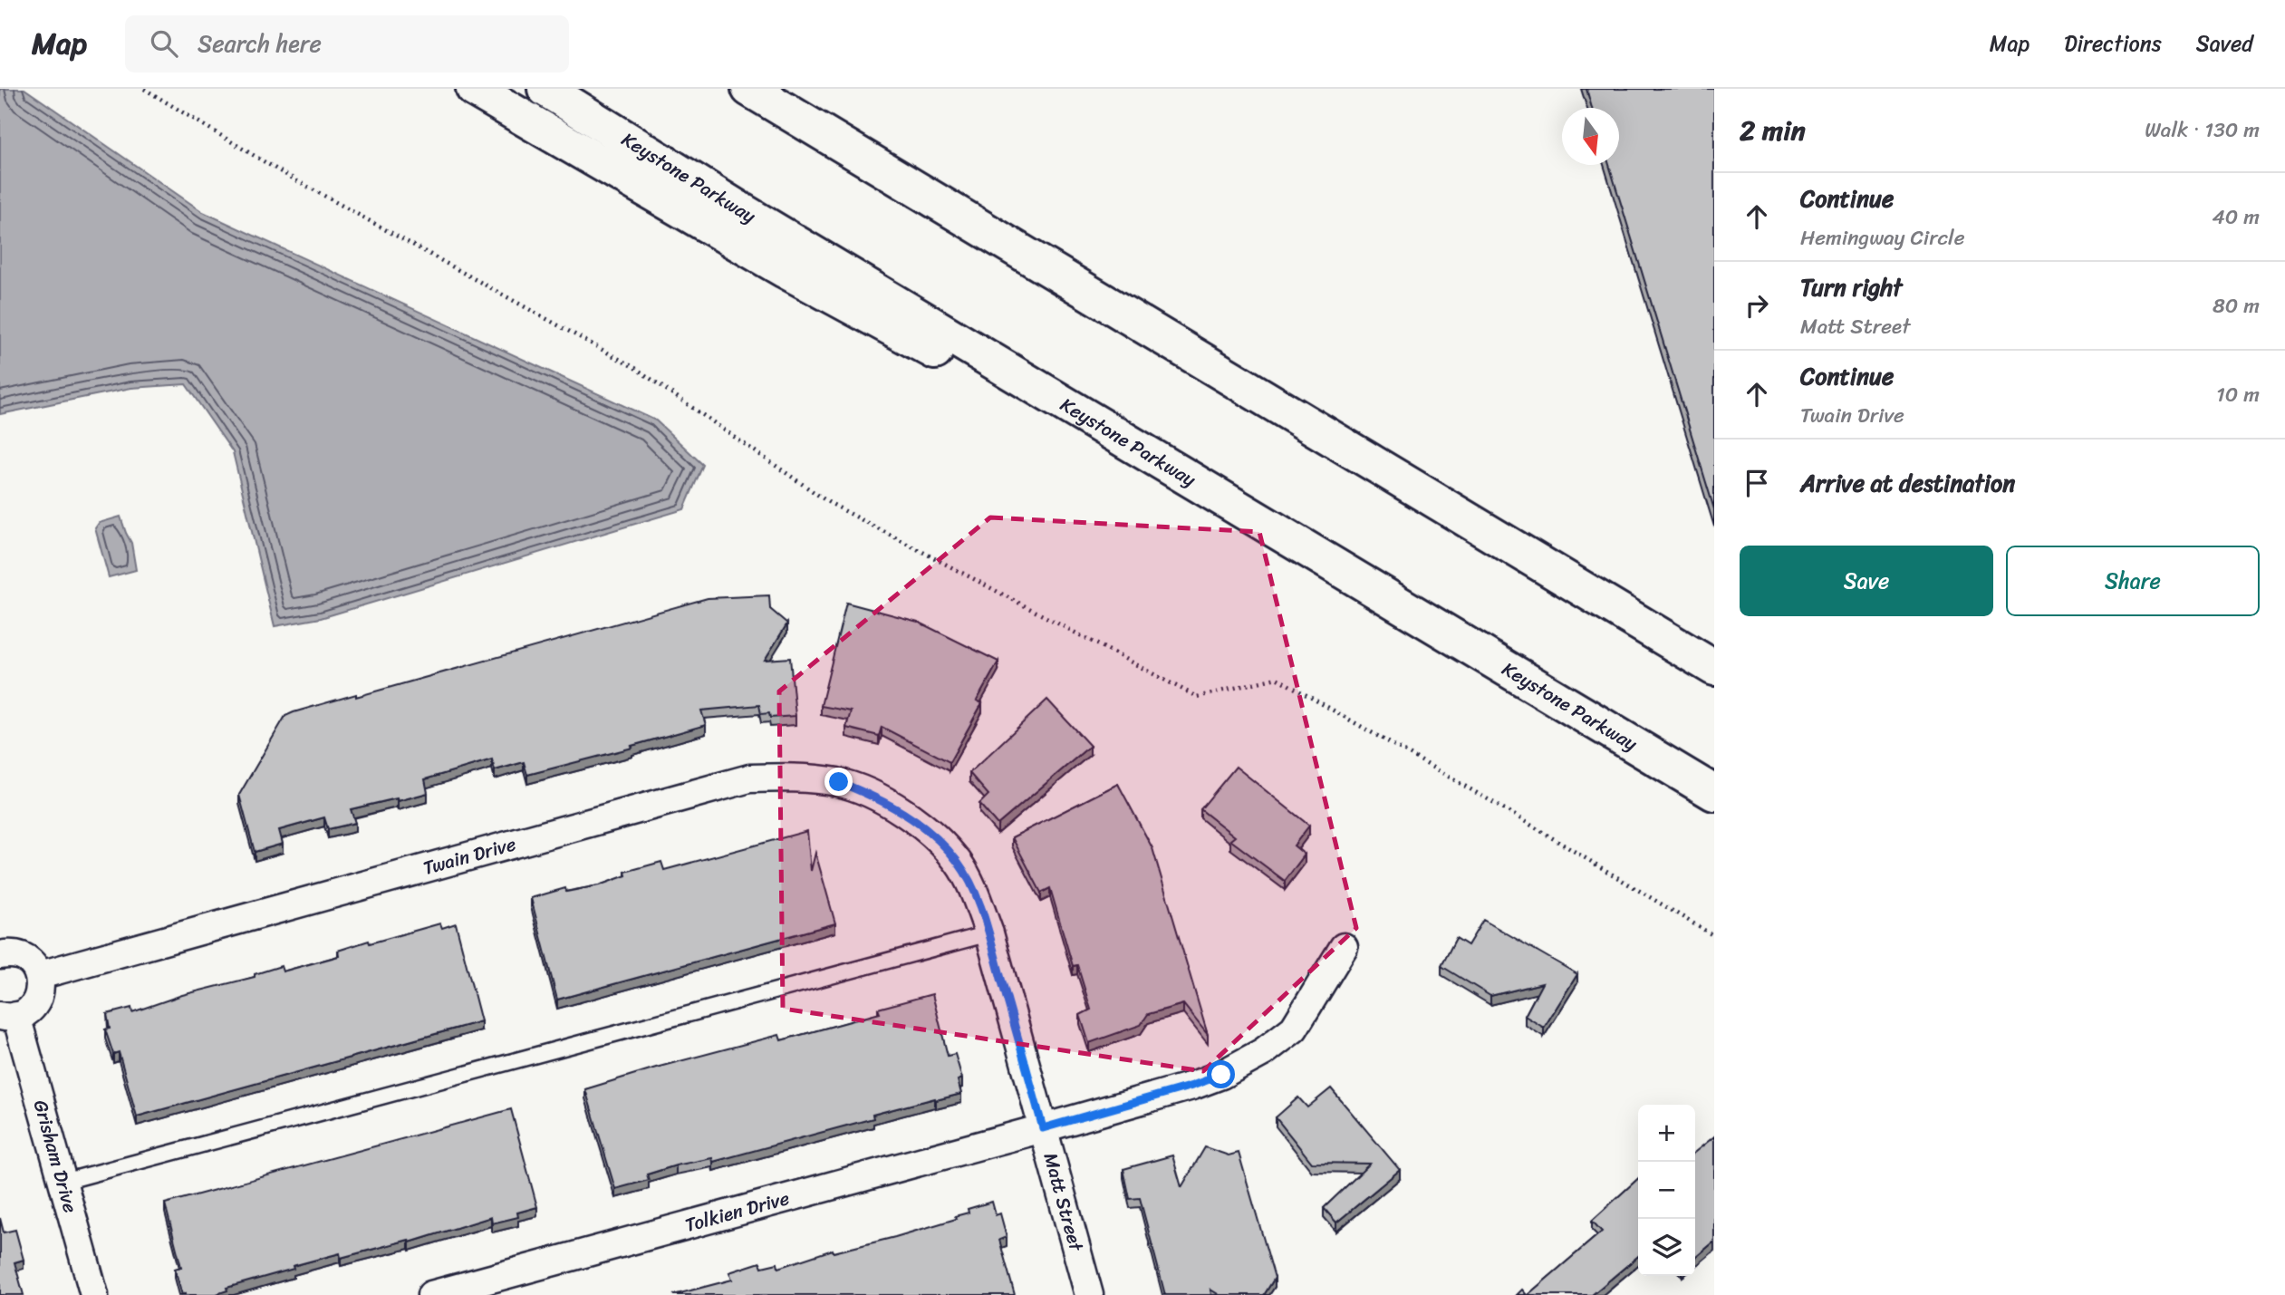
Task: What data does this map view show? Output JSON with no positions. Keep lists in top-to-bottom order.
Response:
{
  "streets": {
    "highway": ["Keystone Parkway"],
    "street": [
      "Twain Drive",
      "Grisham Drive",
      "Matt Street",
      "Tolkien Drive"
    ]
  },
  "crossings": [
    ["Twain Drive", "Matt Street"],
    ["Matt Street", "Tolkien Drive"]
  ],
  "north": "bottom",
  "page": {
    "header": "Map",
    "search": "Search here",
    "nav": ["Map", "Directions", "Saved"],
    "heading": ["2 min", "Walk · 130 m"],
    "list": [
      ["Continue", "Hemingway Circle", "40 m"],
      ["Turn right", "Matt Street", "80 m"],
      ["Continue", "Twain Drive", "10 m"],
      "Arrive at destination"
    ],
    "buttons": ["Save", "Share"],
    "map_buttons": ["+", "−"]
  }
}
